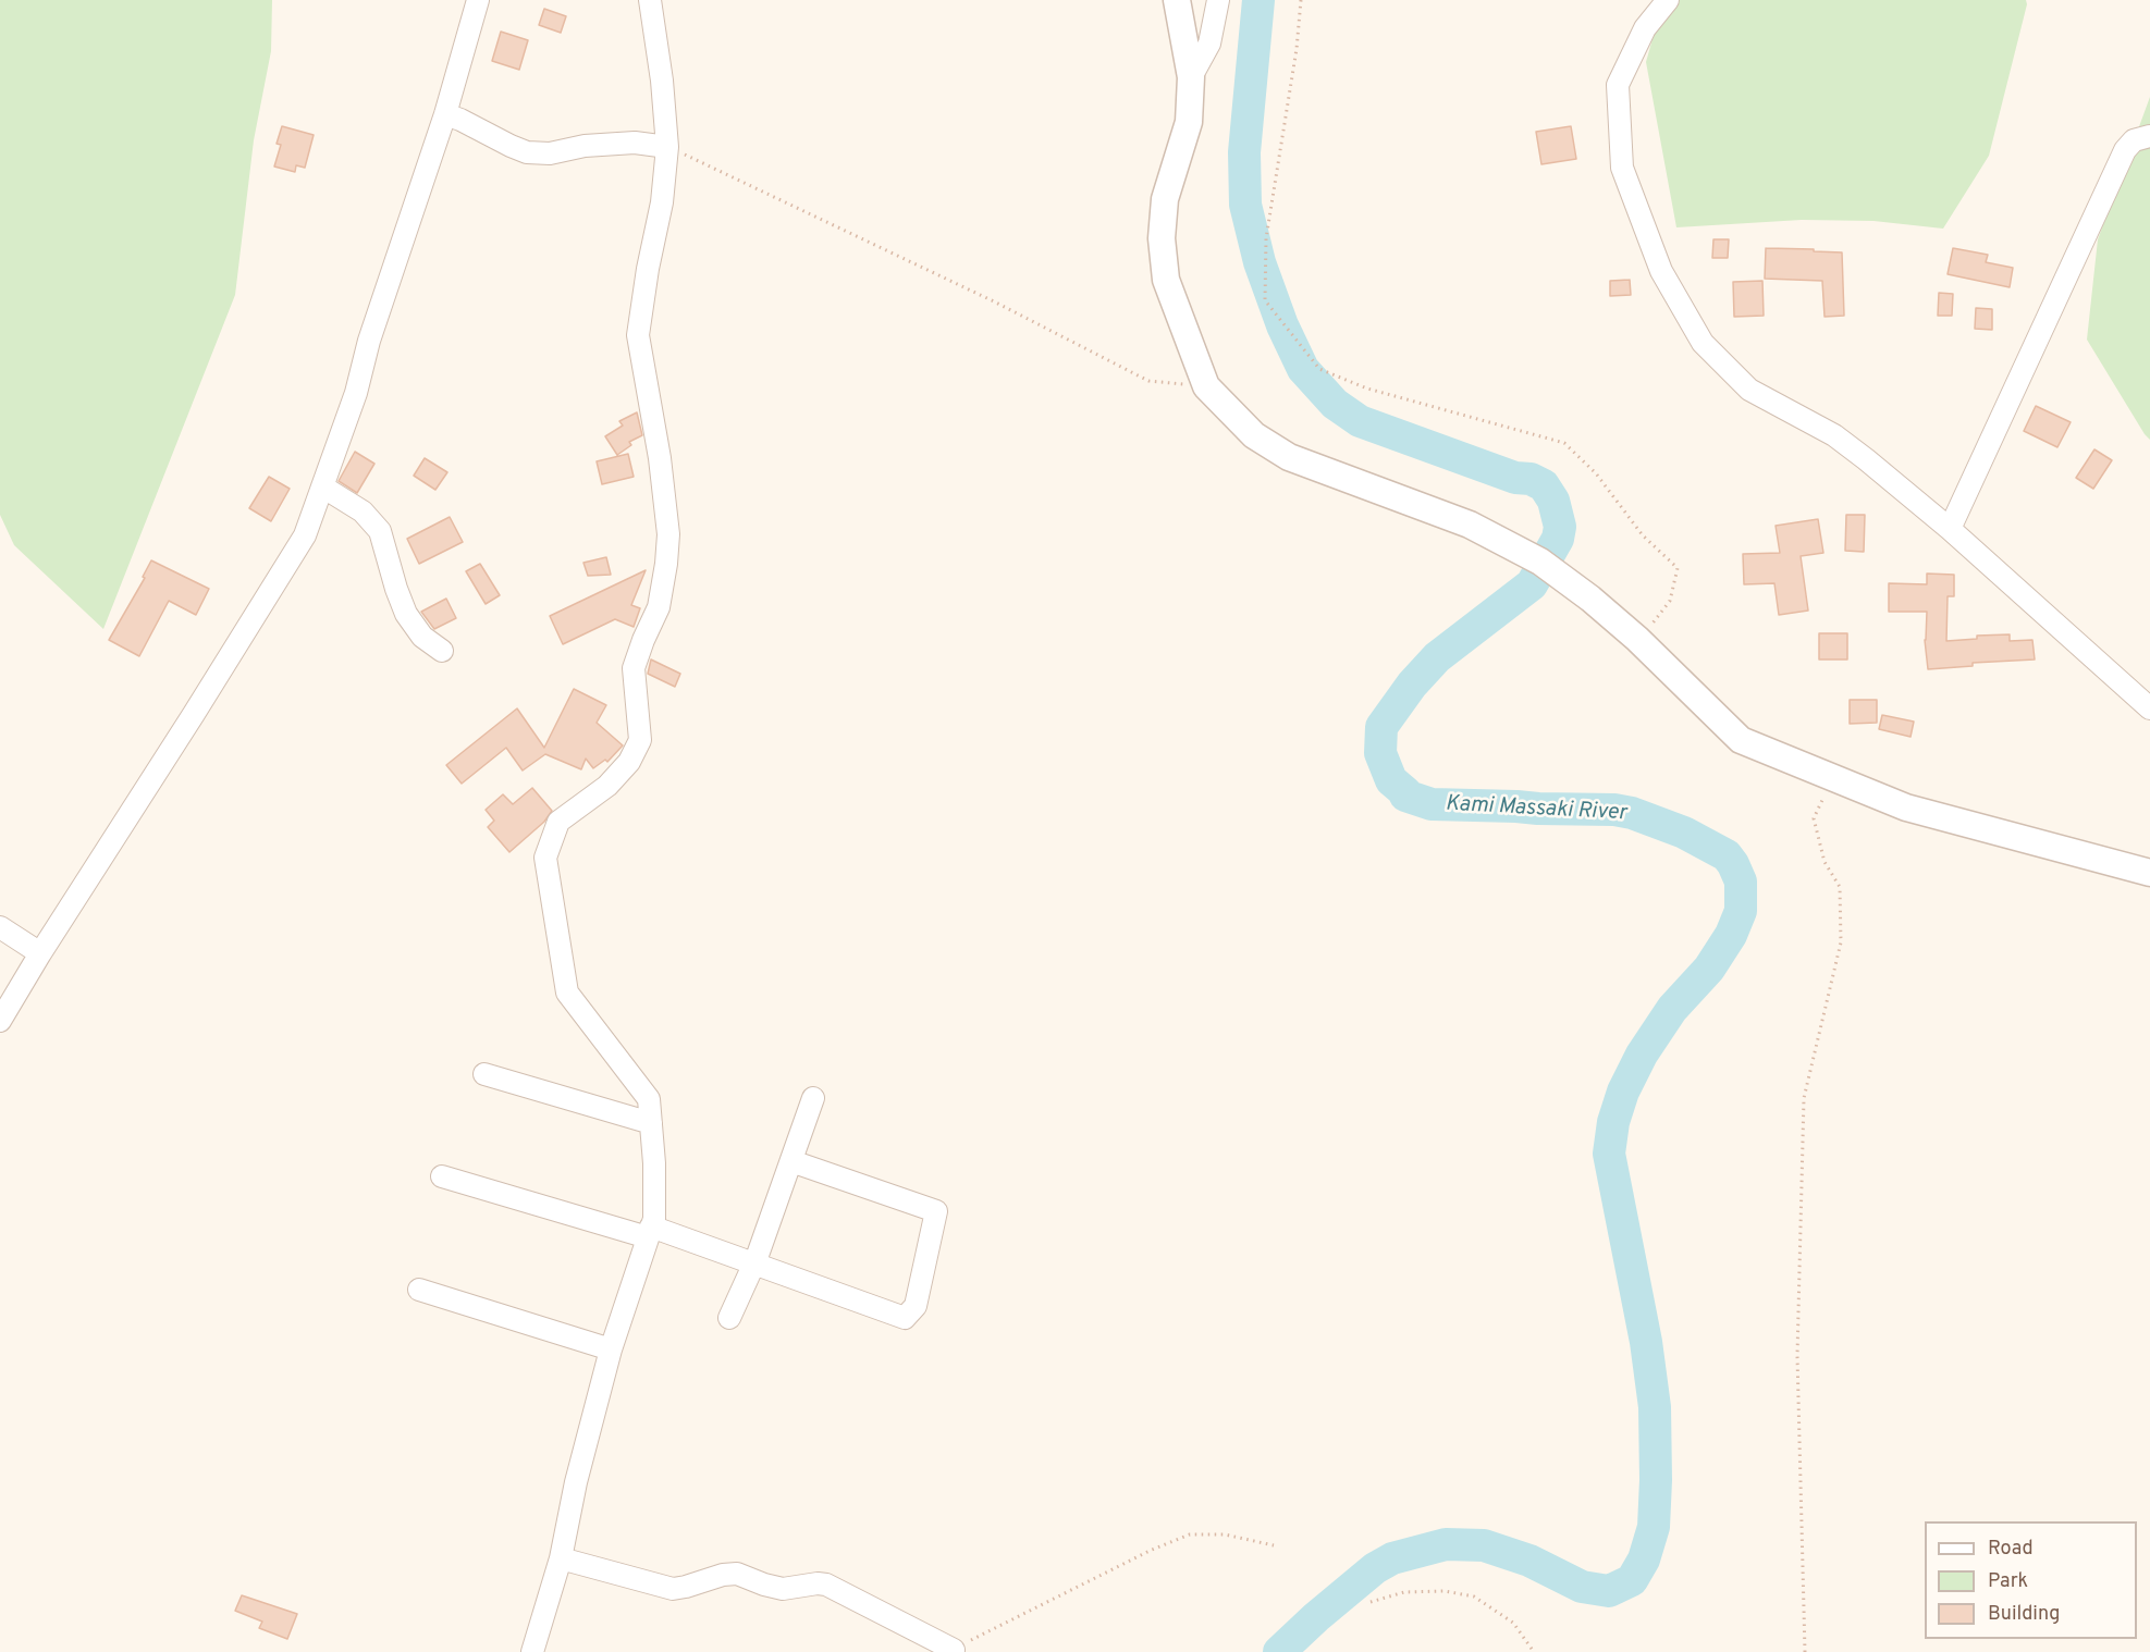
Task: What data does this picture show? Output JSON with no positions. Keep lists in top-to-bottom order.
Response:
{
  "water": ["Kami Massaki River"],
  "legend": ["Road", "Park", "Building"]
}
